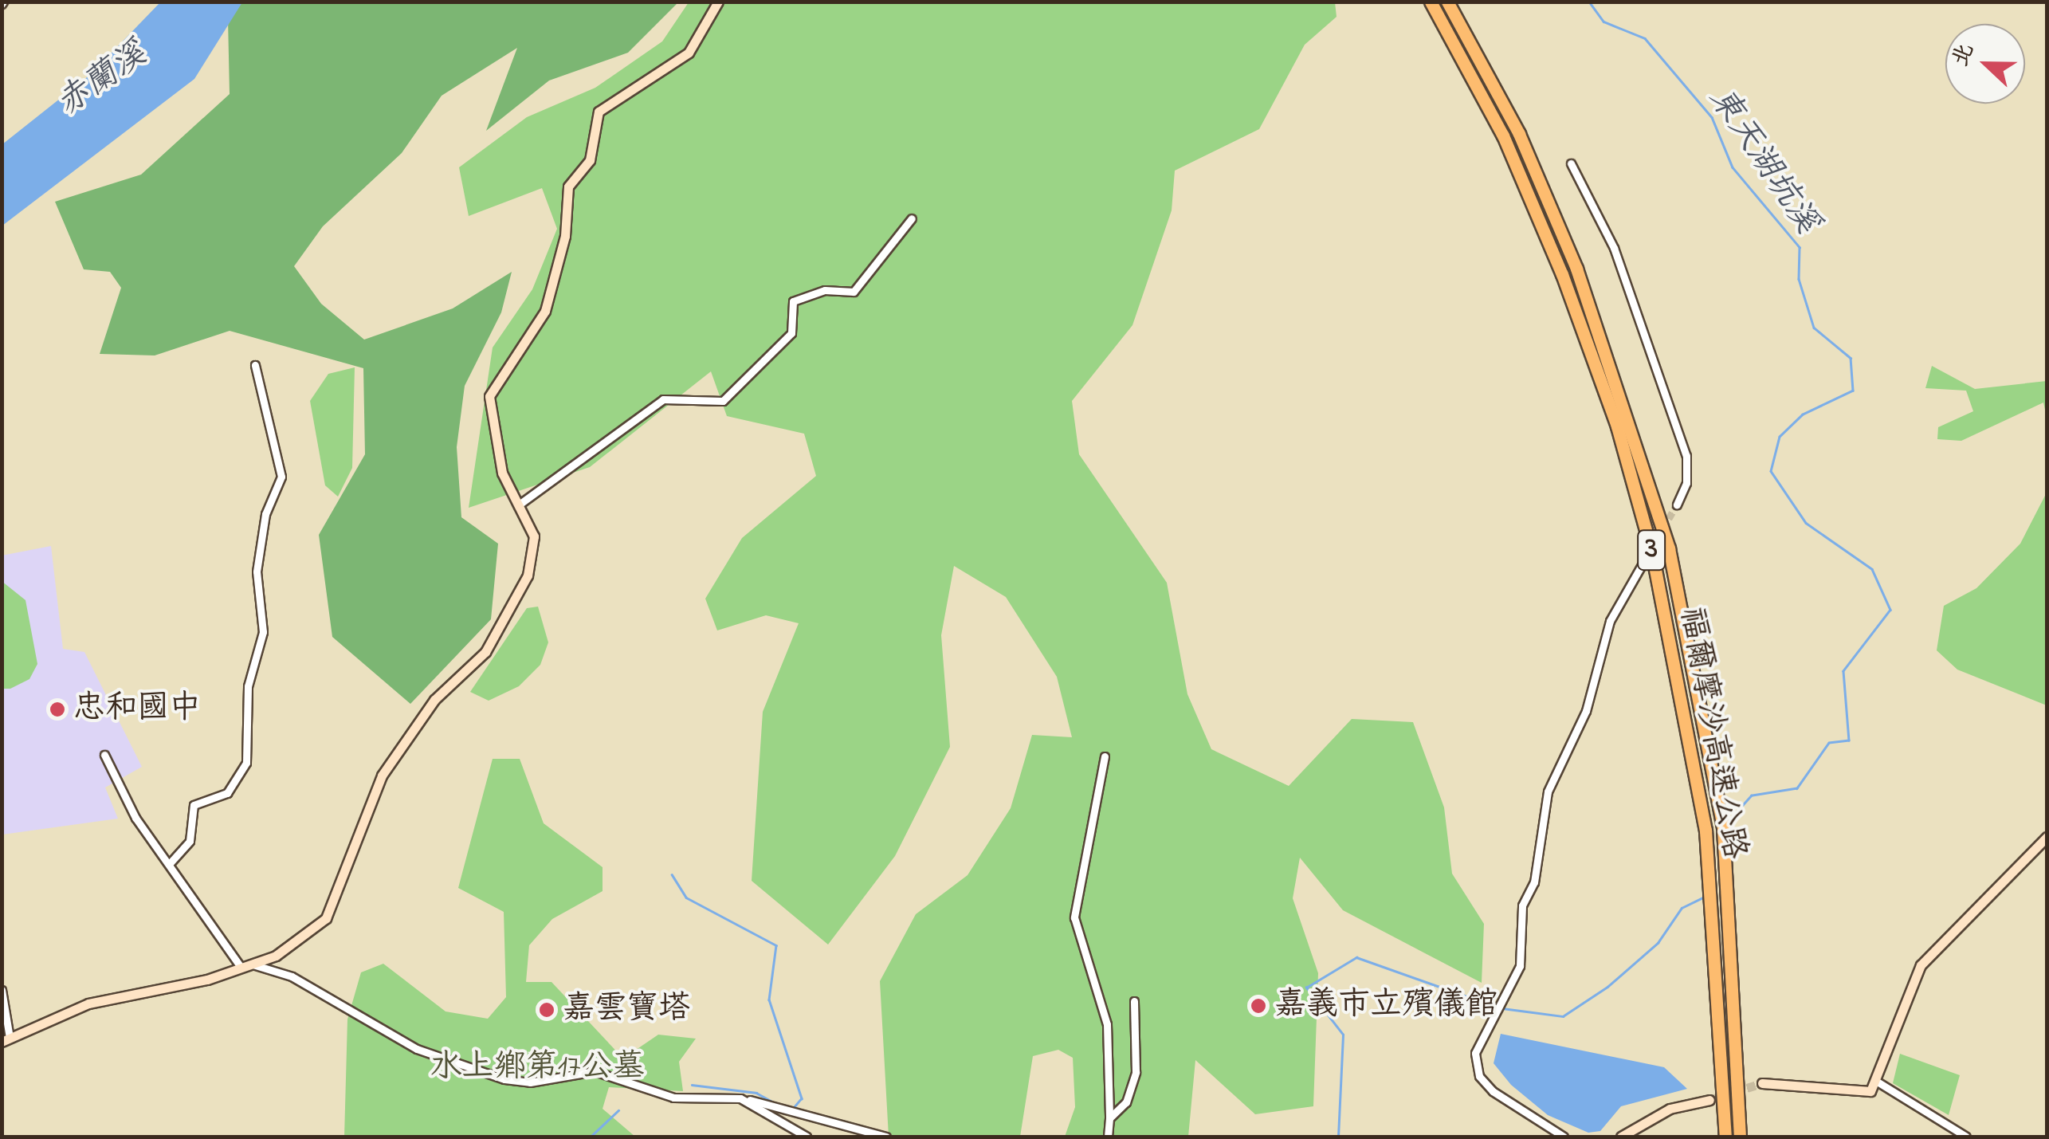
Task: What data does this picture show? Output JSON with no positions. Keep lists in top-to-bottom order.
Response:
{
  "streets": {
    "highway": ["3", "福爾摩沙高速公路"]
  },
  "water": ["赤蘭溪", "東天湖坑溪"],
  "parks": ["水上鄉第17公墓"],
  "places": ["忠和國中", "嘉義市立殯儀館", "嘉雲寶塔"],
  "north": "left"
}
